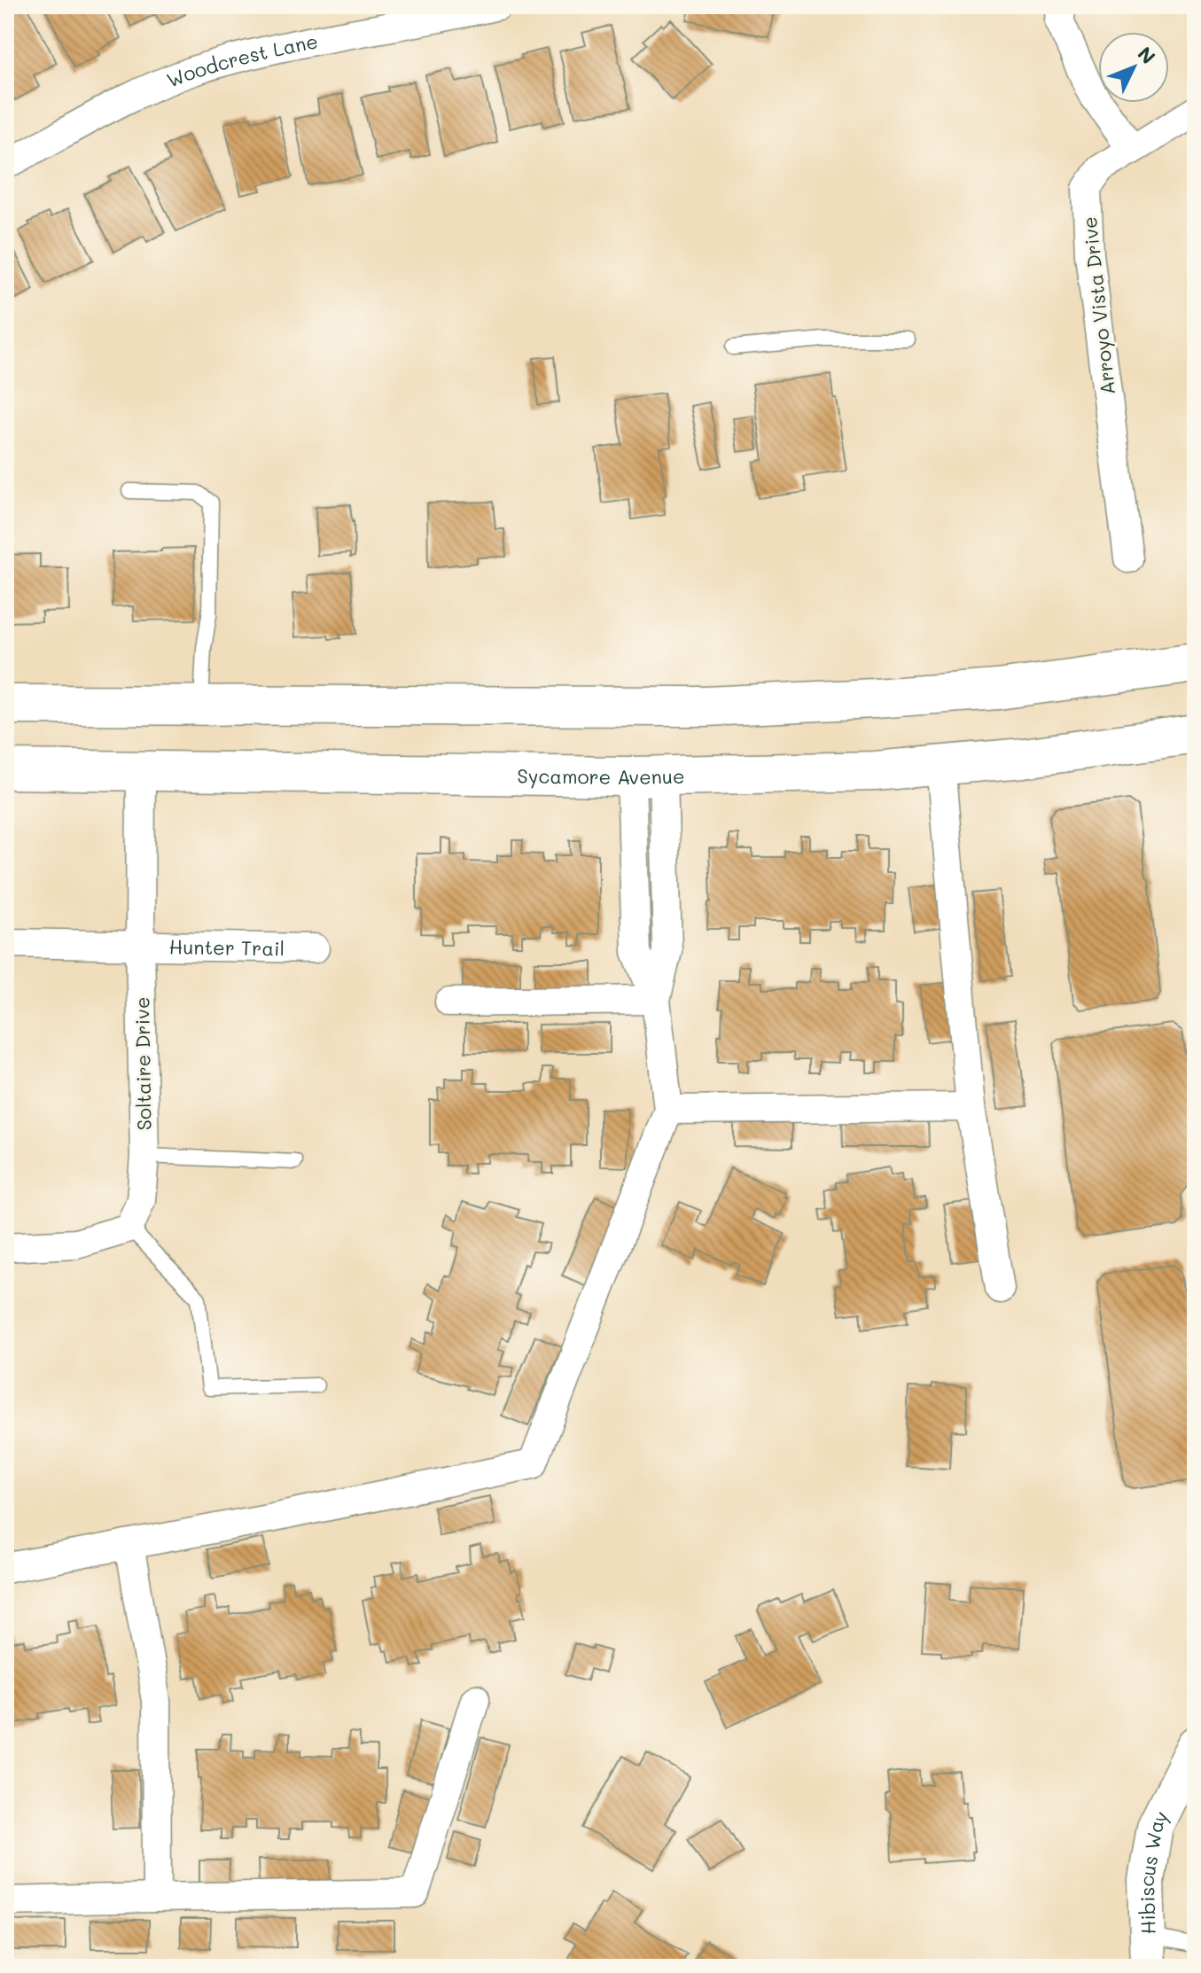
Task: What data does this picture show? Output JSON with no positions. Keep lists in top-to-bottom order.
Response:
{
  "streets": {
    "main road": ["Sycamore Avenue"],
    "street": [
      "Woodcrest Lane",
      "Arroyo Vista Drive",
      "Hunter Trail",
      "Soltaire Drive",
      "Hibiscus Way"
    ]
  },
  "crossings": [
    ["Sycamore Avenue", "Soltaire Drive"],
    ["Hunter Trail", "Soltaire Drive"]
  ],
  "north": "top right"
}
